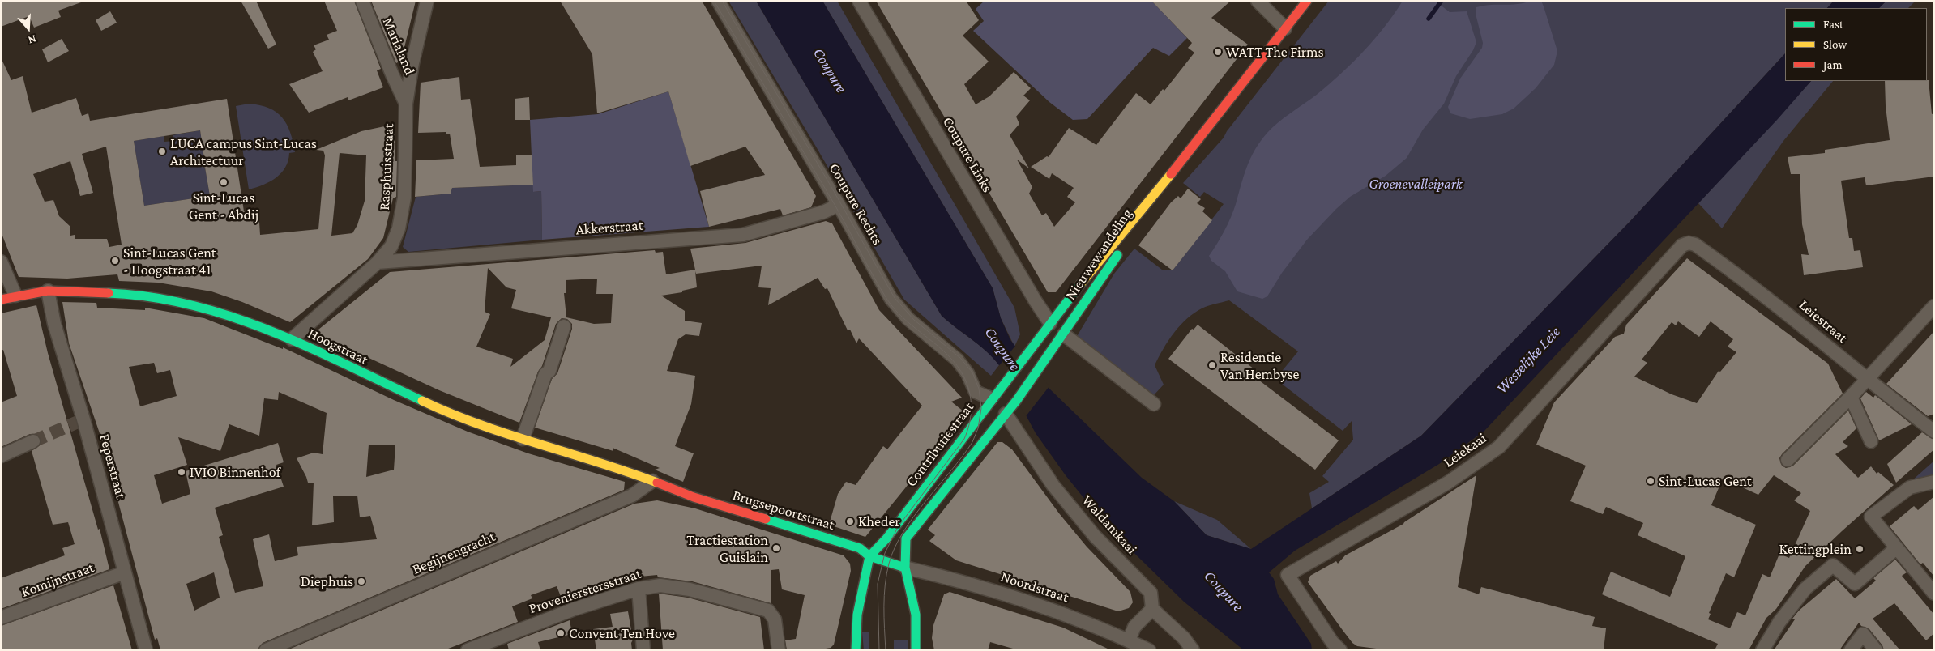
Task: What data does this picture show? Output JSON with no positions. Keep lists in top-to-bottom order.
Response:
{
  "streets": {
    "main road": [
      "Nieuwewandeling",
      "Hoogstraat",
      "Contributiestraat",
      "Brugsepoortstraat"
    ],
    "street": [
      "Marialand",
      "Coupure Links",
      "Rasphuisstraat",
      "Coupure Rechts",
      "Akkerstraat",
      "Leiestraat",
      "Leiekaai",
      "Peperstraat",
      "Waldamkaai",
      "Begijnengracht",
      "Komijnstraat",
      "Noordstraat",
      "Provenierstersstraat"
    ]
  },
  "crossings": [
    ["Marialand", "Rasphuisstraat"],
    ["Coupure Links", "Nieuwewandeling"],
    ["Rasphuisstraat", "Akkerstraat"],
    ["Rasphuisstraat", "Hoogstraat"],
    ["Coupure Rechts", "Akkerstraat"],
    ["Coupure Rechts", "Contributiestraat"],
    ["Nieuwewandeling", "Contributiestraat"],
    ["Nieuwewandeling", "Waldamkaai"],
    ["Leiestraat", "Leiekaai"],
    ["Hoogstraat", "Peperstraat"],
    ["Hoogstraat", "Brugsepoortstraat"],
    ["Hoogstraat", "Begijnengracht"],
    ["Contributiestraat", "Brugsepoortstraat"],
    ["Peperstraat", "Komijnstraat"],
    ["Brugsepoortstraat", "Begijnengracht"],
    ["Brugsepoortstraat", "Noordstraat"]
  ],
  "water": ["Coupure", "Westelijke Leie"],
  "parks": ["Groenevalleipark"],
  "places": [
    "WATT The Firms",
    "LUCA campus Sint-Lucas Architectuur",
    "Sint-Lucas Gent - Abdij",
    "Sint-Lucas Gent - Hoogstraat 41",
    "Residentie Van Hembyse",
    "IVIO Binnenhof",
    "Sint-Lucas Gent",
    "Kheder",
    "Tractiestation Guislain",
    "Kettingplein",
    "Diephuis",
    "Convent Ten Hove"
  ],
  "legend": ["Fast", "Slow", "Jam"],
  "north": "bottom"
}
